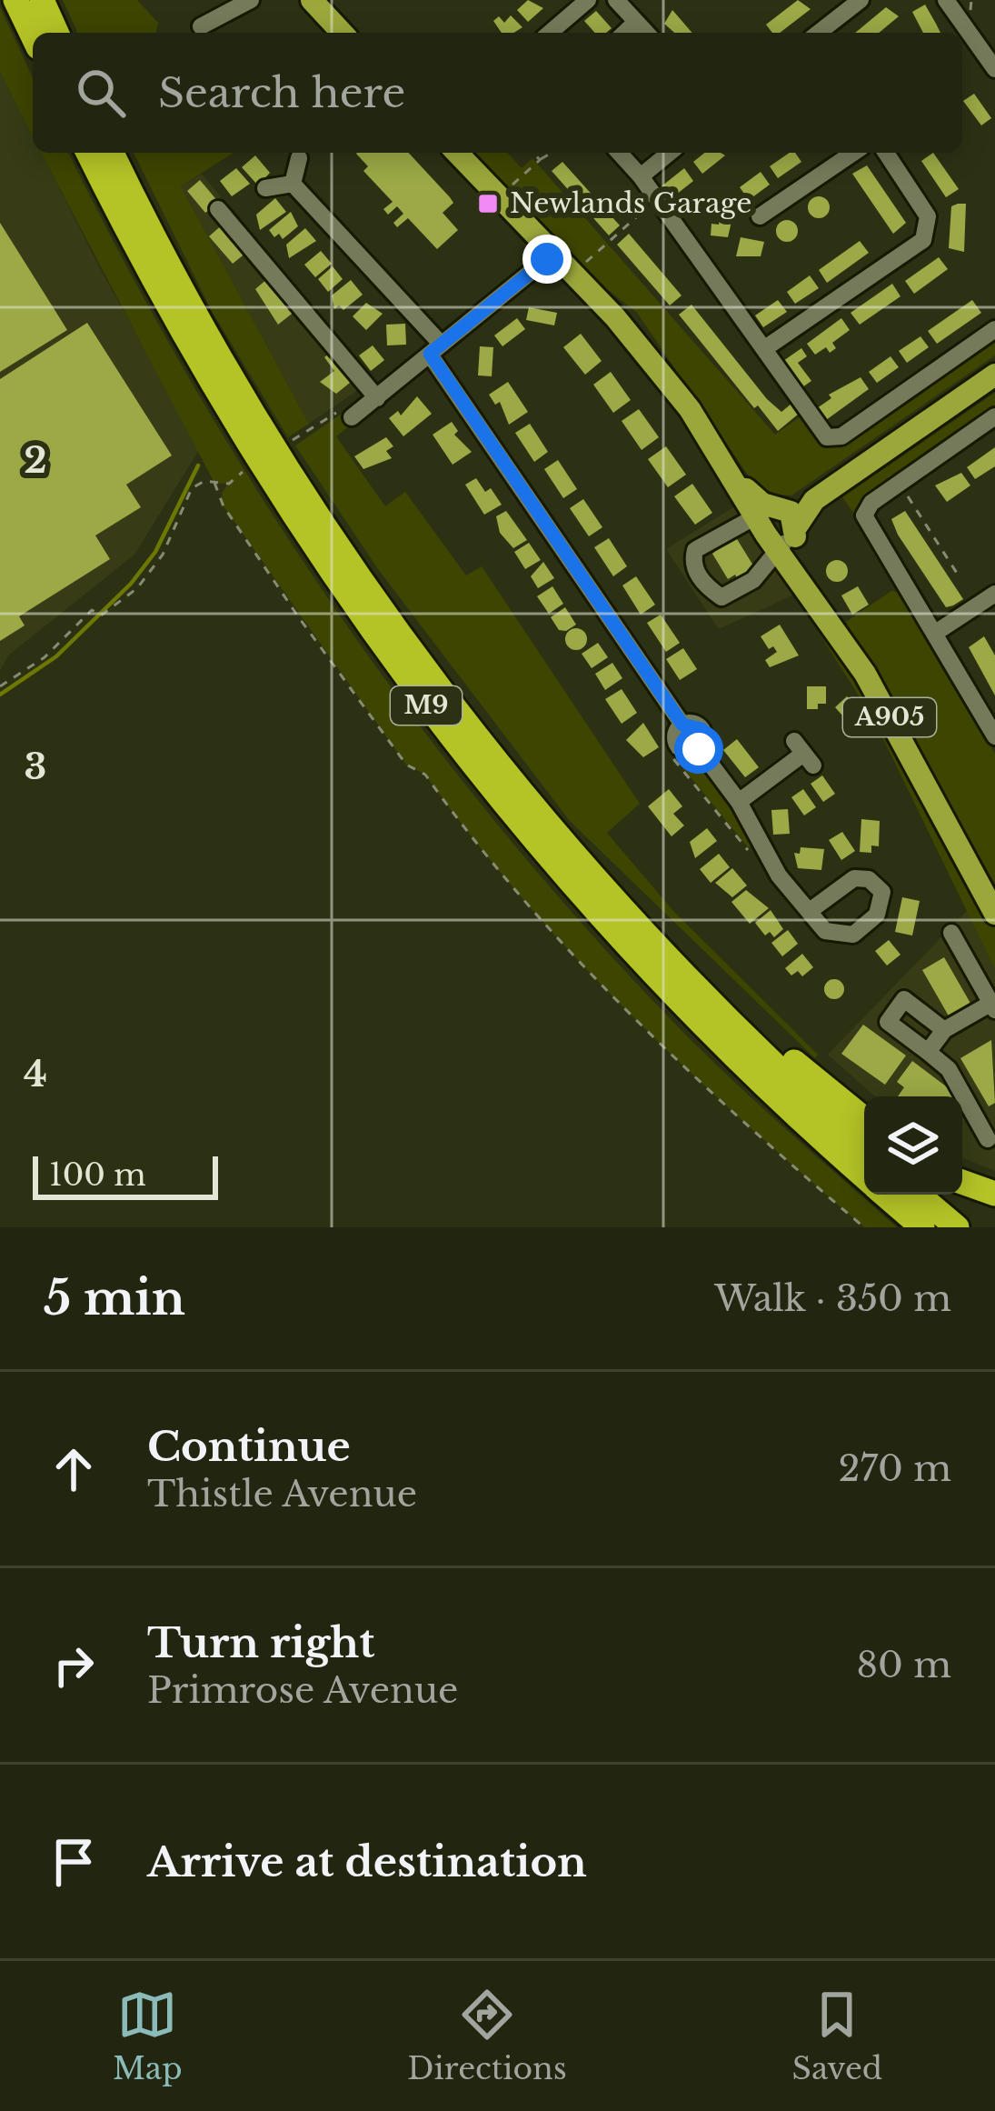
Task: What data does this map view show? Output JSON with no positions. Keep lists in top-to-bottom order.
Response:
{
  "streets": {
    "highway": ["M9"],
    "main road": ["A905"]
  },
  "places": {
    "transit": ["Newlands Garage"]
  },
  "scale_bar": "100 m",
  "page": {
    "search": "Search here",
    "scale": "100 m",
    "heading": ["5 min", "Walk · 350 m"],
    "list": [
      ["Continue", "Thistle Avenue", "270 m"],
      ["Turn right", "Primrose Avenue", "80 m"],
      "Arrive at destination"
    ],
    "nav": ["Map", "Directions", "Saved"]
  },
  "grid": {
    "rows": ["2", "3", "4"]
  }
}
